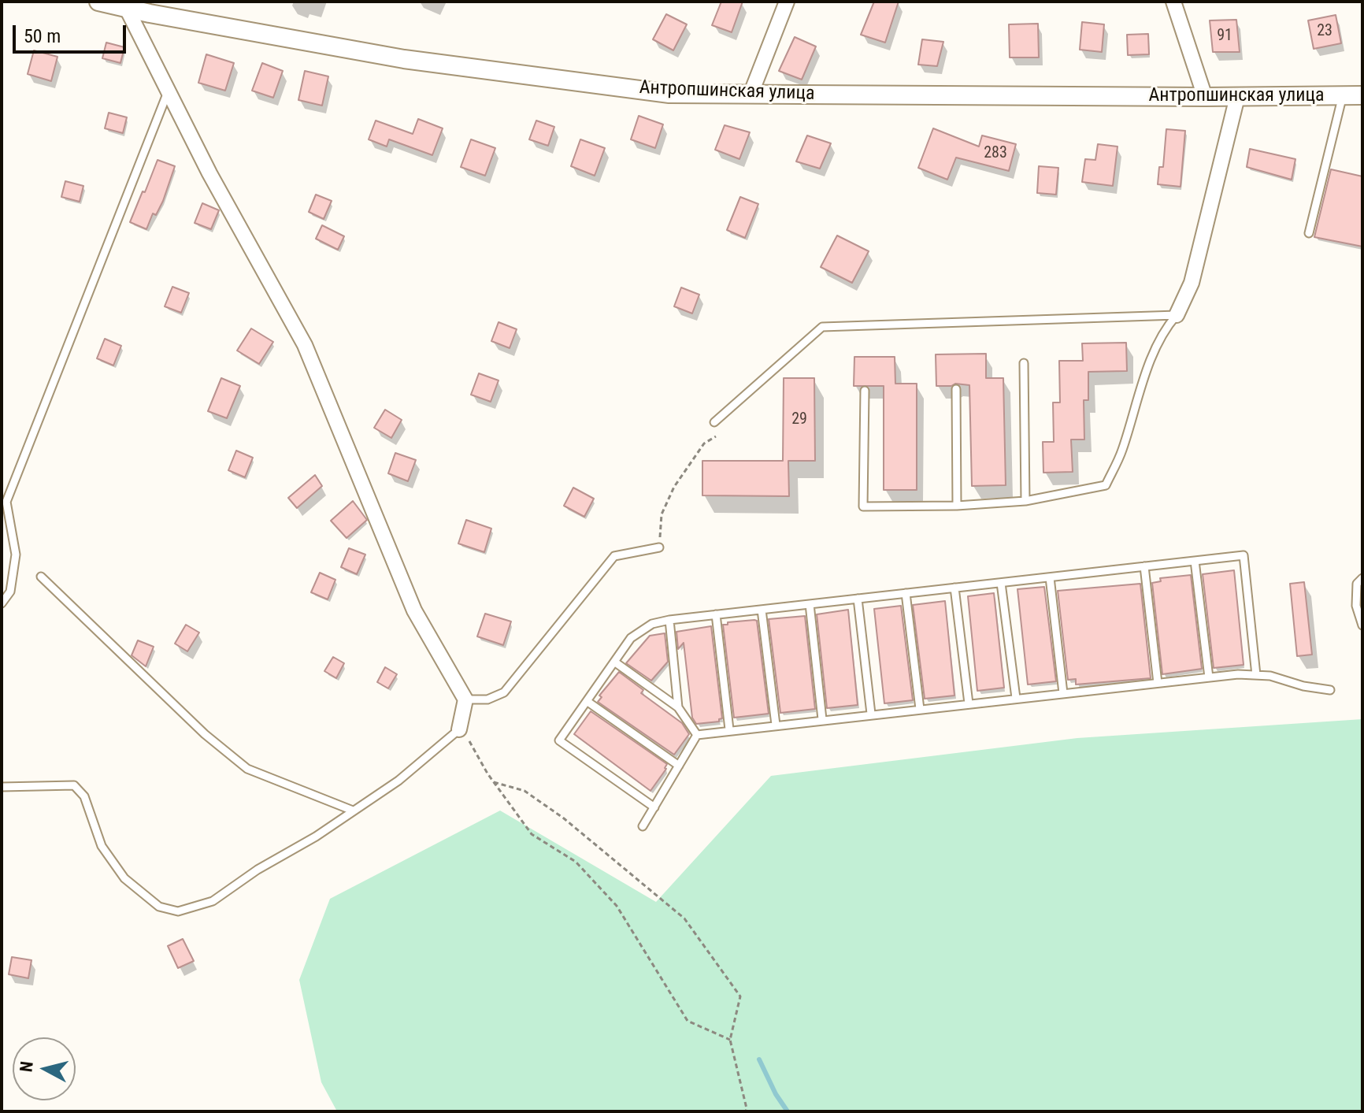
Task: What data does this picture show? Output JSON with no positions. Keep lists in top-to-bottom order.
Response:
{
  "streets": {
    "street": ["Антропшинская улица"]
  },
  "house_numbers": [
    "23",
    "91",
    "283",
    "29"
  ],
  "scale_bar": "50 m",
  "north": "left"
}
